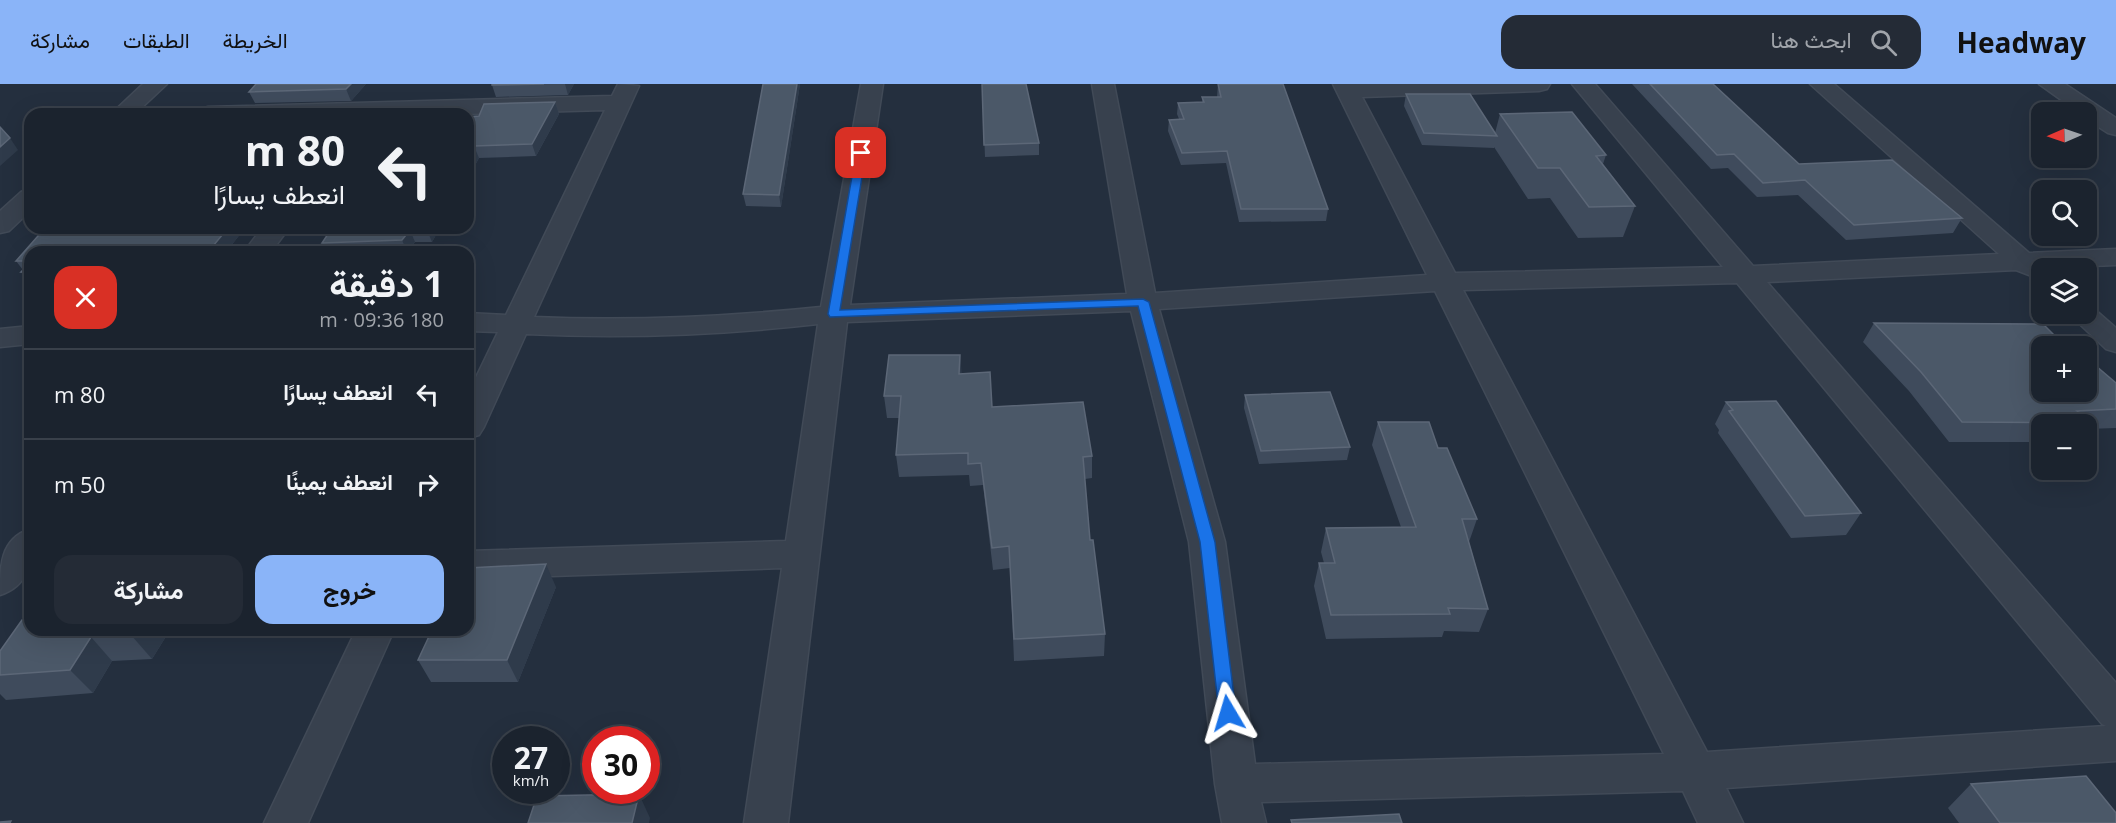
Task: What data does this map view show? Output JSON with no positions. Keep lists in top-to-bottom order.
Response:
{
  "north": "left",
  "page": {
    "header": "Headway",
    "search": "ابحث هنا",
    "nav": ["الخريطة", "الطبقات", "مشاركة"],
    "map_buttons": ["+", "−"],
    "turn": ["80 m", "انعطف يسارًا"],
    "heading": ["1 دقيقة", "180 m · 09:36"],
    "list": [
      {
        "name": "انعطف يسارًا",
        "value": "80 m"
      },
      {
        "name": "انعطف يمينًا",
        "value": "50 m"
      }
    ],
    "buttons": ["خروج", "مشاركة"],
    "speed": "27 km/h",
    "limit": "30"
  }
}
